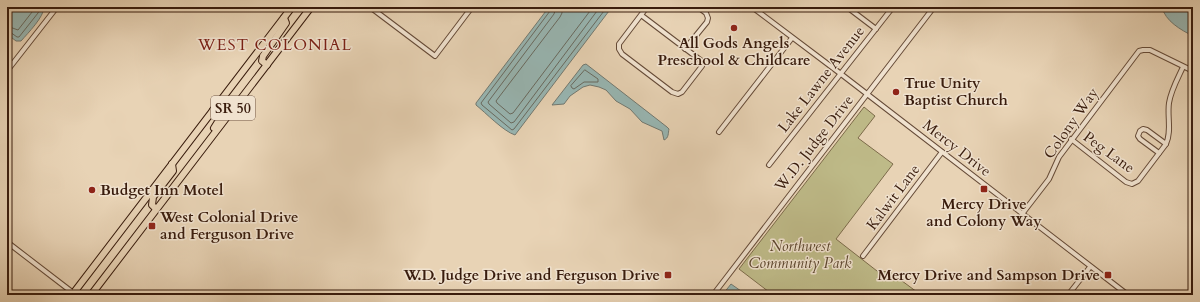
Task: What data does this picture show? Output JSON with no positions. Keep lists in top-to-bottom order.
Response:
{
  "streets": {
    "highway": ["SR 50"],
    "street": [
      "Lake Lawne Avenue",
      "Colony Way",
      "W.D. Judge Drive",
      "Mercy Drive",
      "Peg Lane",
      "Kalwit Lane"
    ]
  },
  "crossings": [
    ["Lake Lawne Avenue", "Mercy Drive"],
    ["Colony Way", "Mercy Drive"],
    ["Colony Way", "Peg Lane"],
    ["W.D. Judge Drive", "Mercy Drive"],
    ["Mercy Drive", "Kalwit Lane"]
  ],
  "districts": ["WEST COLONIAL"],
  "parks": ["Northwest Community Park"],
  "places": {
    "other": ["All Gods Angels Preschool & Childcare", "True Unity Baptist Church", "Budget Inn Motel"],
    "transit": [
      "Mercy Drive and Colony Way",
      "West Colonial Drive and Ferguson Drive",
      "W.D. Judge Drive and Ferguson Drive",
      "Mercy Drive and Sampson Drive"
    ]
  }
}
